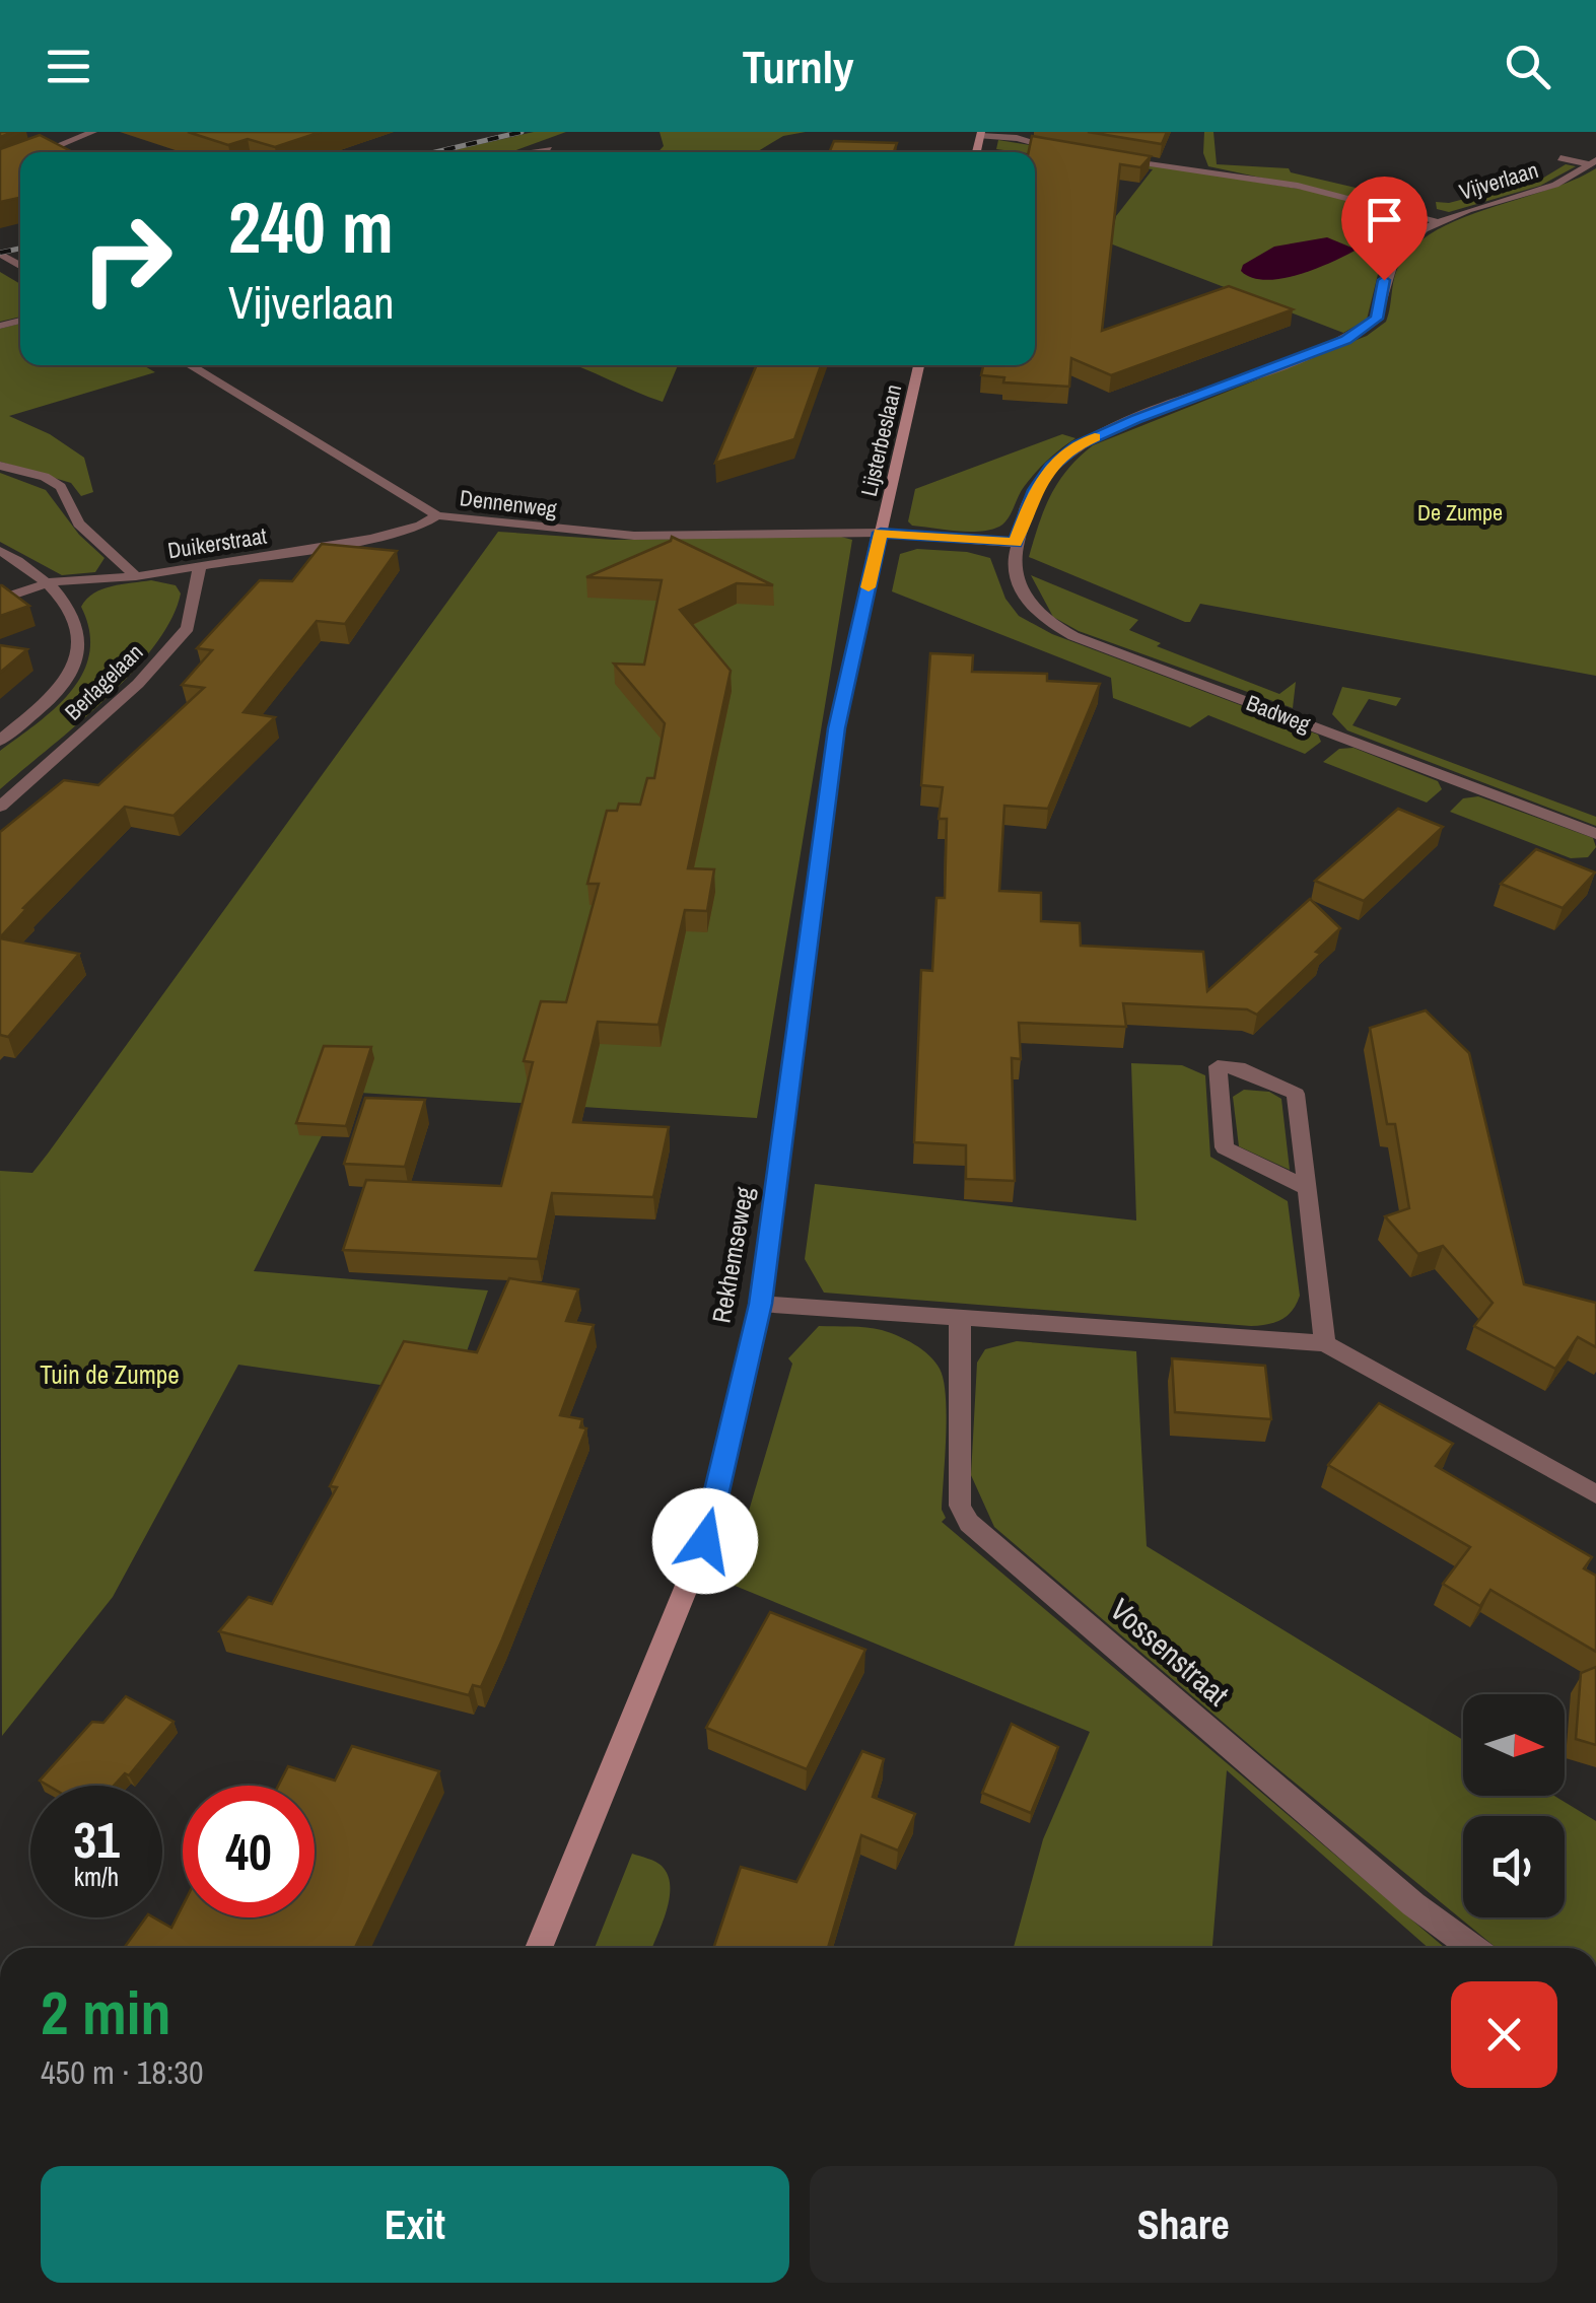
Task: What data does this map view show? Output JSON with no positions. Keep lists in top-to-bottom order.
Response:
{
  "streets": {
    "street": [
      "Vijverlaan",
      "Lijsterbeslaan",
      "Dennenweg",
      "Duikerstraat",
      "Berlagelaan",
      "Badweg",
      "Rekhemseweg",
      "Vossenstraat"
    ]
  },
  "crossings": [
    ["Vijverlaan", "Badweg"],
    ["Lijsterbeslaan", "Dennenweg"],
    ["Lijsterbeslaan", "Rekhemseweg"],
    ["Dennenweg", "Duikerstraat"],
    ["Dennenweg", "Rekhemseweg"],
    ["Duikerstraat", "Berlagelaan"]
  ],
  "parks": ["De Zumpe", "Tuin de Zumpe"],
  "north": "right",
  "page": {
    "header": "Turnly",
    "turn": ["240 m", "Vijverlaan"],
    "speed": "31 km/h",
    "limit": "40",
    "heading": ["2 min", "450 m · 18:30"],
    "buttons": ["Exit", "Share"]
  }
}
